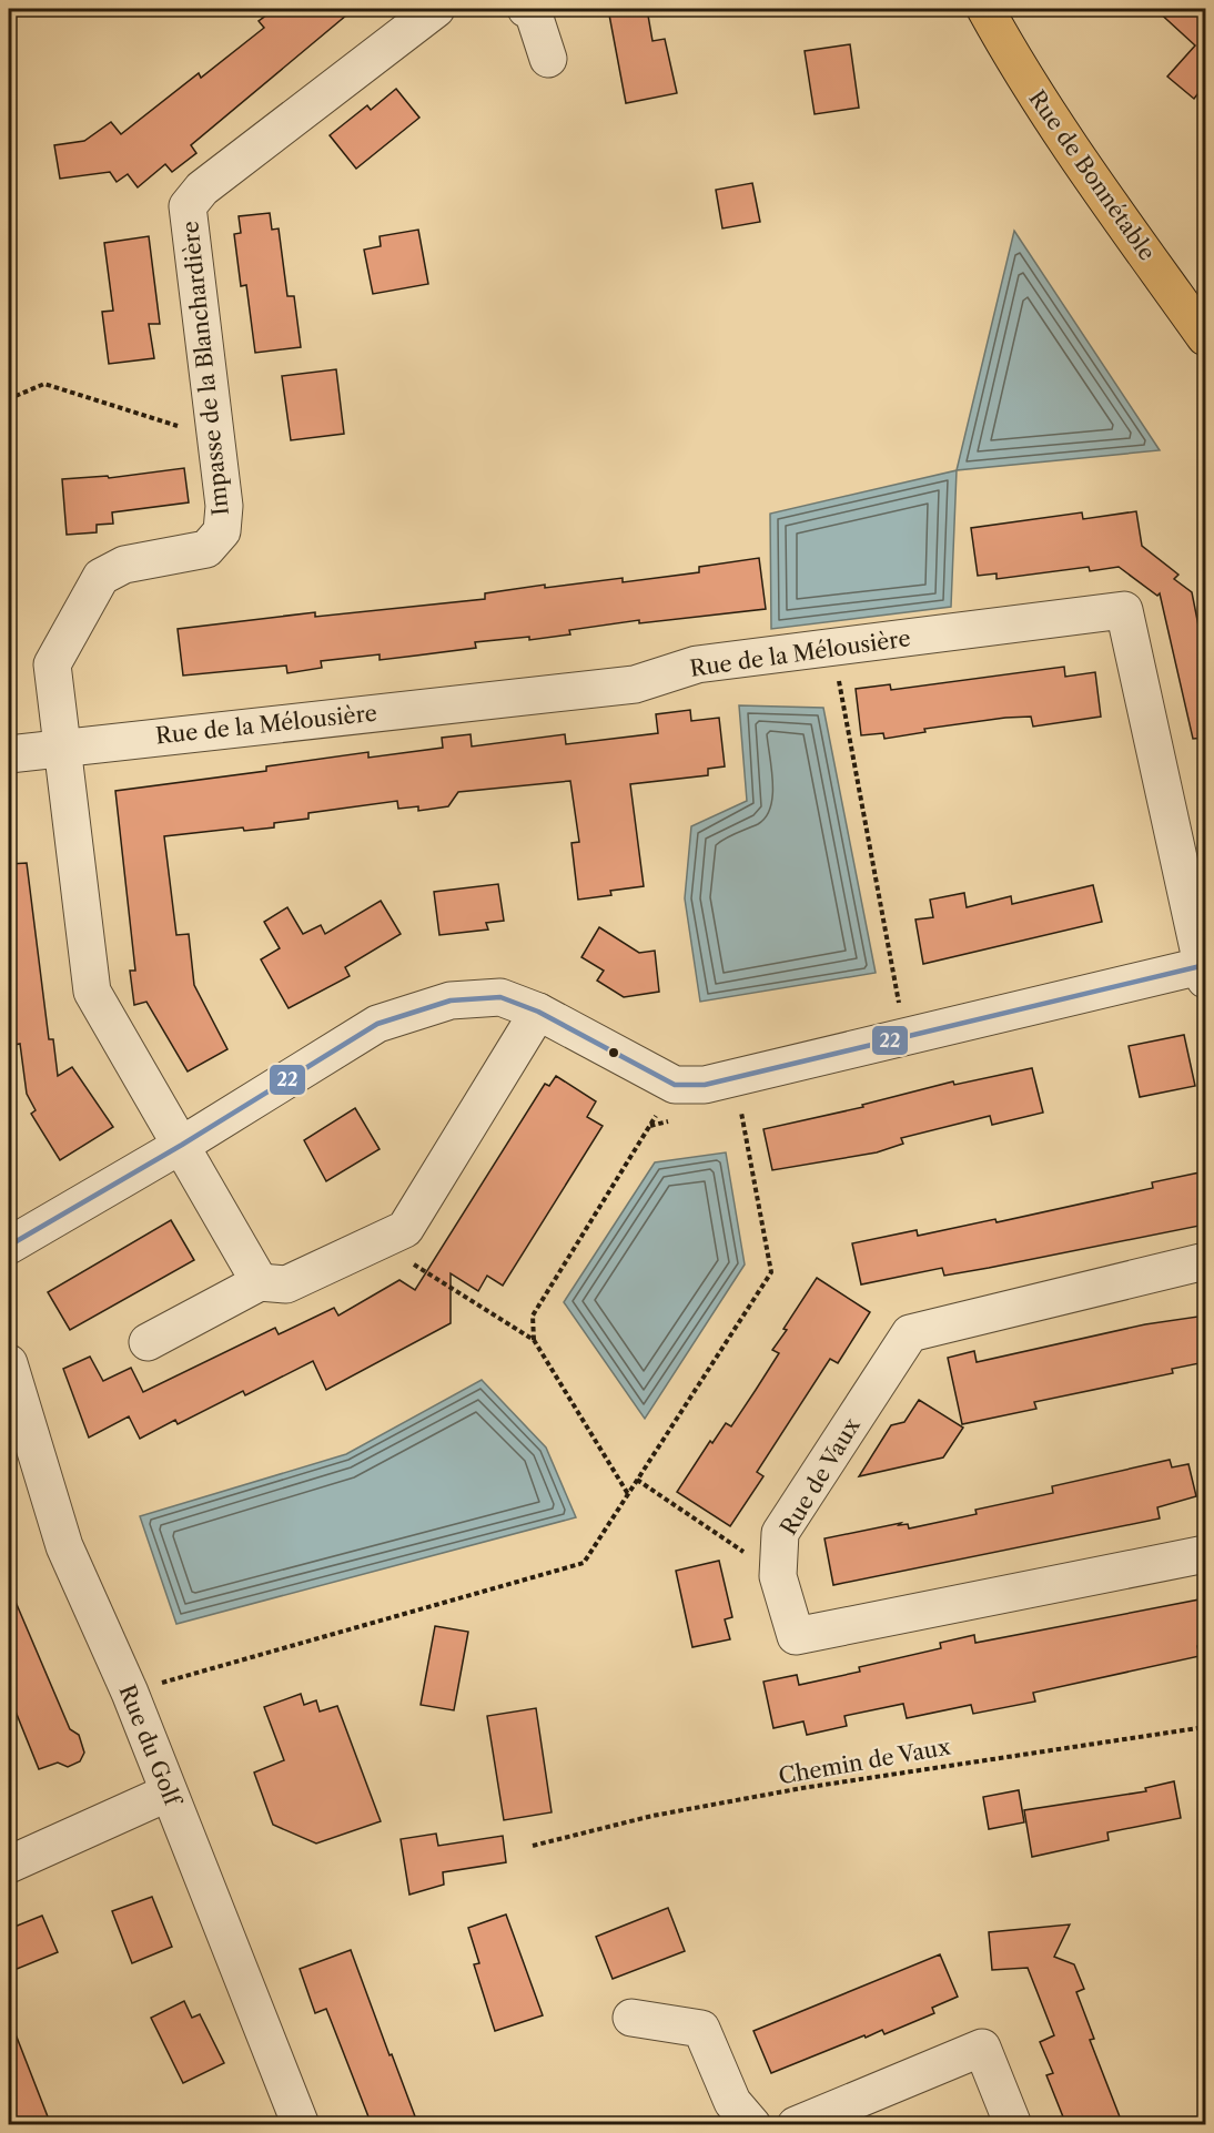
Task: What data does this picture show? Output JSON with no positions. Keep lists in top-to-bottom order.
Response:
{
  "streets": {
    "main road": ["Rue de Bonnétable"],
    "street": [
      "Impasse de la Blanchardière",
      "Rue de la Mélousière",
      "Rue de Vaux",
      "Rue du Golf"
    ],
    "path": ["Chemin de Vaux"]
  },
  "crossings": [
    ["Impasse de la Blanchardière", "Rue de la Mélousière"]
  ],
  "lines": ["transit line 22"]
}
